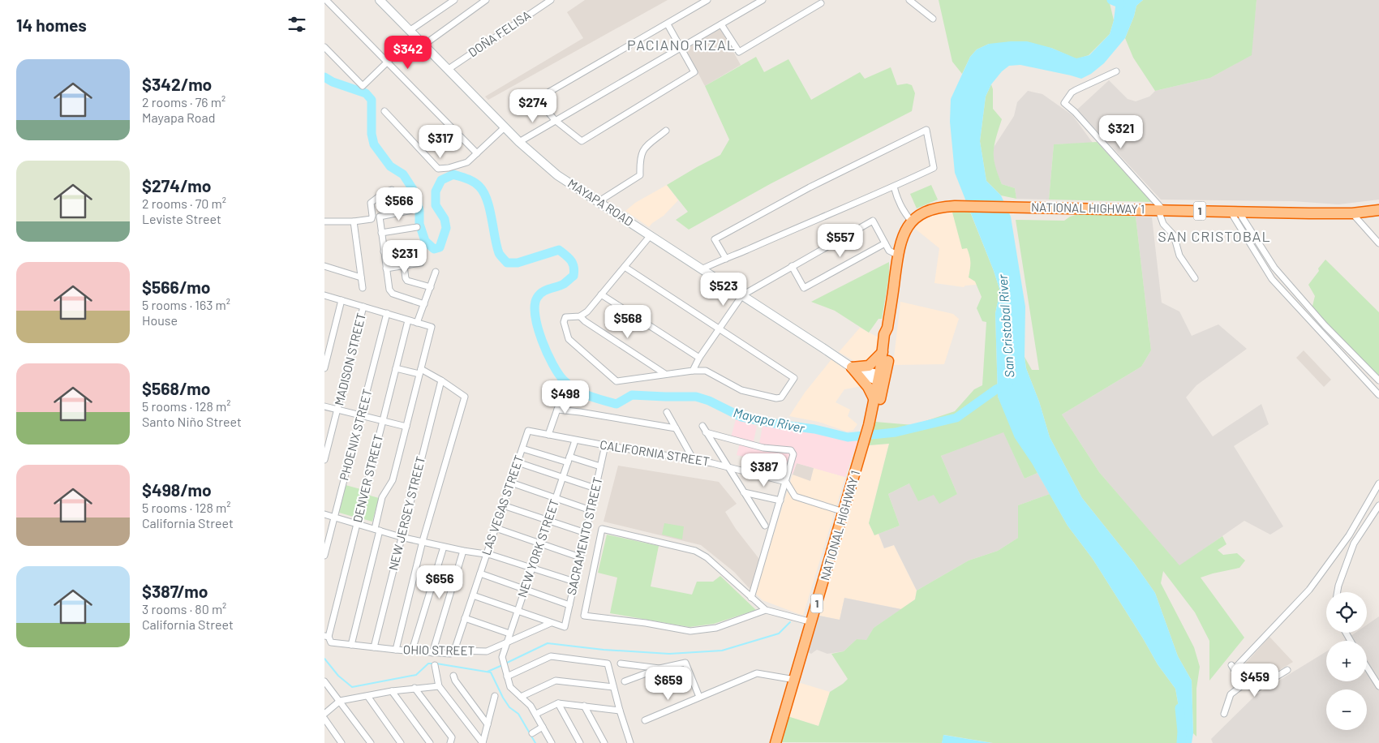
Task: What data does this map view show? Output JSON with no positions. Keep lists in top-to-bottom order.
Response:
{
  "streets": {
    "highway": ["NATIONAL HIGHWAY 1", "1"],
    "main road": ["MAYAPA ROAD"],
    "street": [
      "DOÑA FELISA",
      "MADISON STREET",
      "PHOENIX STREET",
      "CALIFORNIA STREET",
      "DENVER STREET",
      "LAS VEGAS STREET",
      "NEW JERSEY STREET",
      "SACRAMENTO STREET",
      "NEW YORK STREET",
      "OHIO STREET"
    ]
  },
  "crossings": [
    ["DOÑA FELISA", "MAYAPA ROAD"],
    ["MAYAPA ROAD", "NATIONAL HIGHWAY 1"],
    ["CALIFORNIA STREET", "LAS VEGAS STREET"],
    ["CALIFORNIA STREET", "SACRAMENTO STREET"],
    ["CALIFORNIA STREET", "NEW YORK STREET"],
    ["DENVER STREET", "OHIO STREET"],
    ["LAS VEGAS STREET", "OHIO STREET"],
    ["NEW JERSEY STREET", "OHIO STREET"],
    ["SACRAMENTO STREET", "OHIO STREET"],
    ["NEW YORK STREET", "OHIO STREET"]
  ],
  "districts": ["PACIANO RIZAL", "SAN CRISTOBAL"],
  "water": ["San Cristobal River", "Mayapa River"],
  "page": {
    "heading": "14 homes",
    "price": [
      "$342",
      "$274",
      "$321",
      "$317",
      "$566",
      "$557",
      "$231",
      "$523",
      "$568",
      "$498",
      "$387",
      "$656",
      "$459",
      "$659"
    ],
    "list": [
      {
        "name": "$342/mo",
        "note": "2 rooms · 76 m² · Mayapa Road"
      },
      {
        "name": "$274/mo",
        "note": "2 rooms · 70 m² · Leviste Street"
      },
      {
        "name": "$566/mo",
        "note": "5 rooms · 163 m² · House"
      },
      {
        "name": "$568/mo",
        "note": "5 rooms · 128 m² · Santo Niño Street"
      },
      {
        "name": "$498/mo",
        "note": "5 rooms · 128 m² · California Street"
      },
      {
        "name": "$387/mo",
        "note": "3 rooms · 80 m² · California Street"
      }
    ],
    "map_buttons": ["+", "−"]
  }
}
